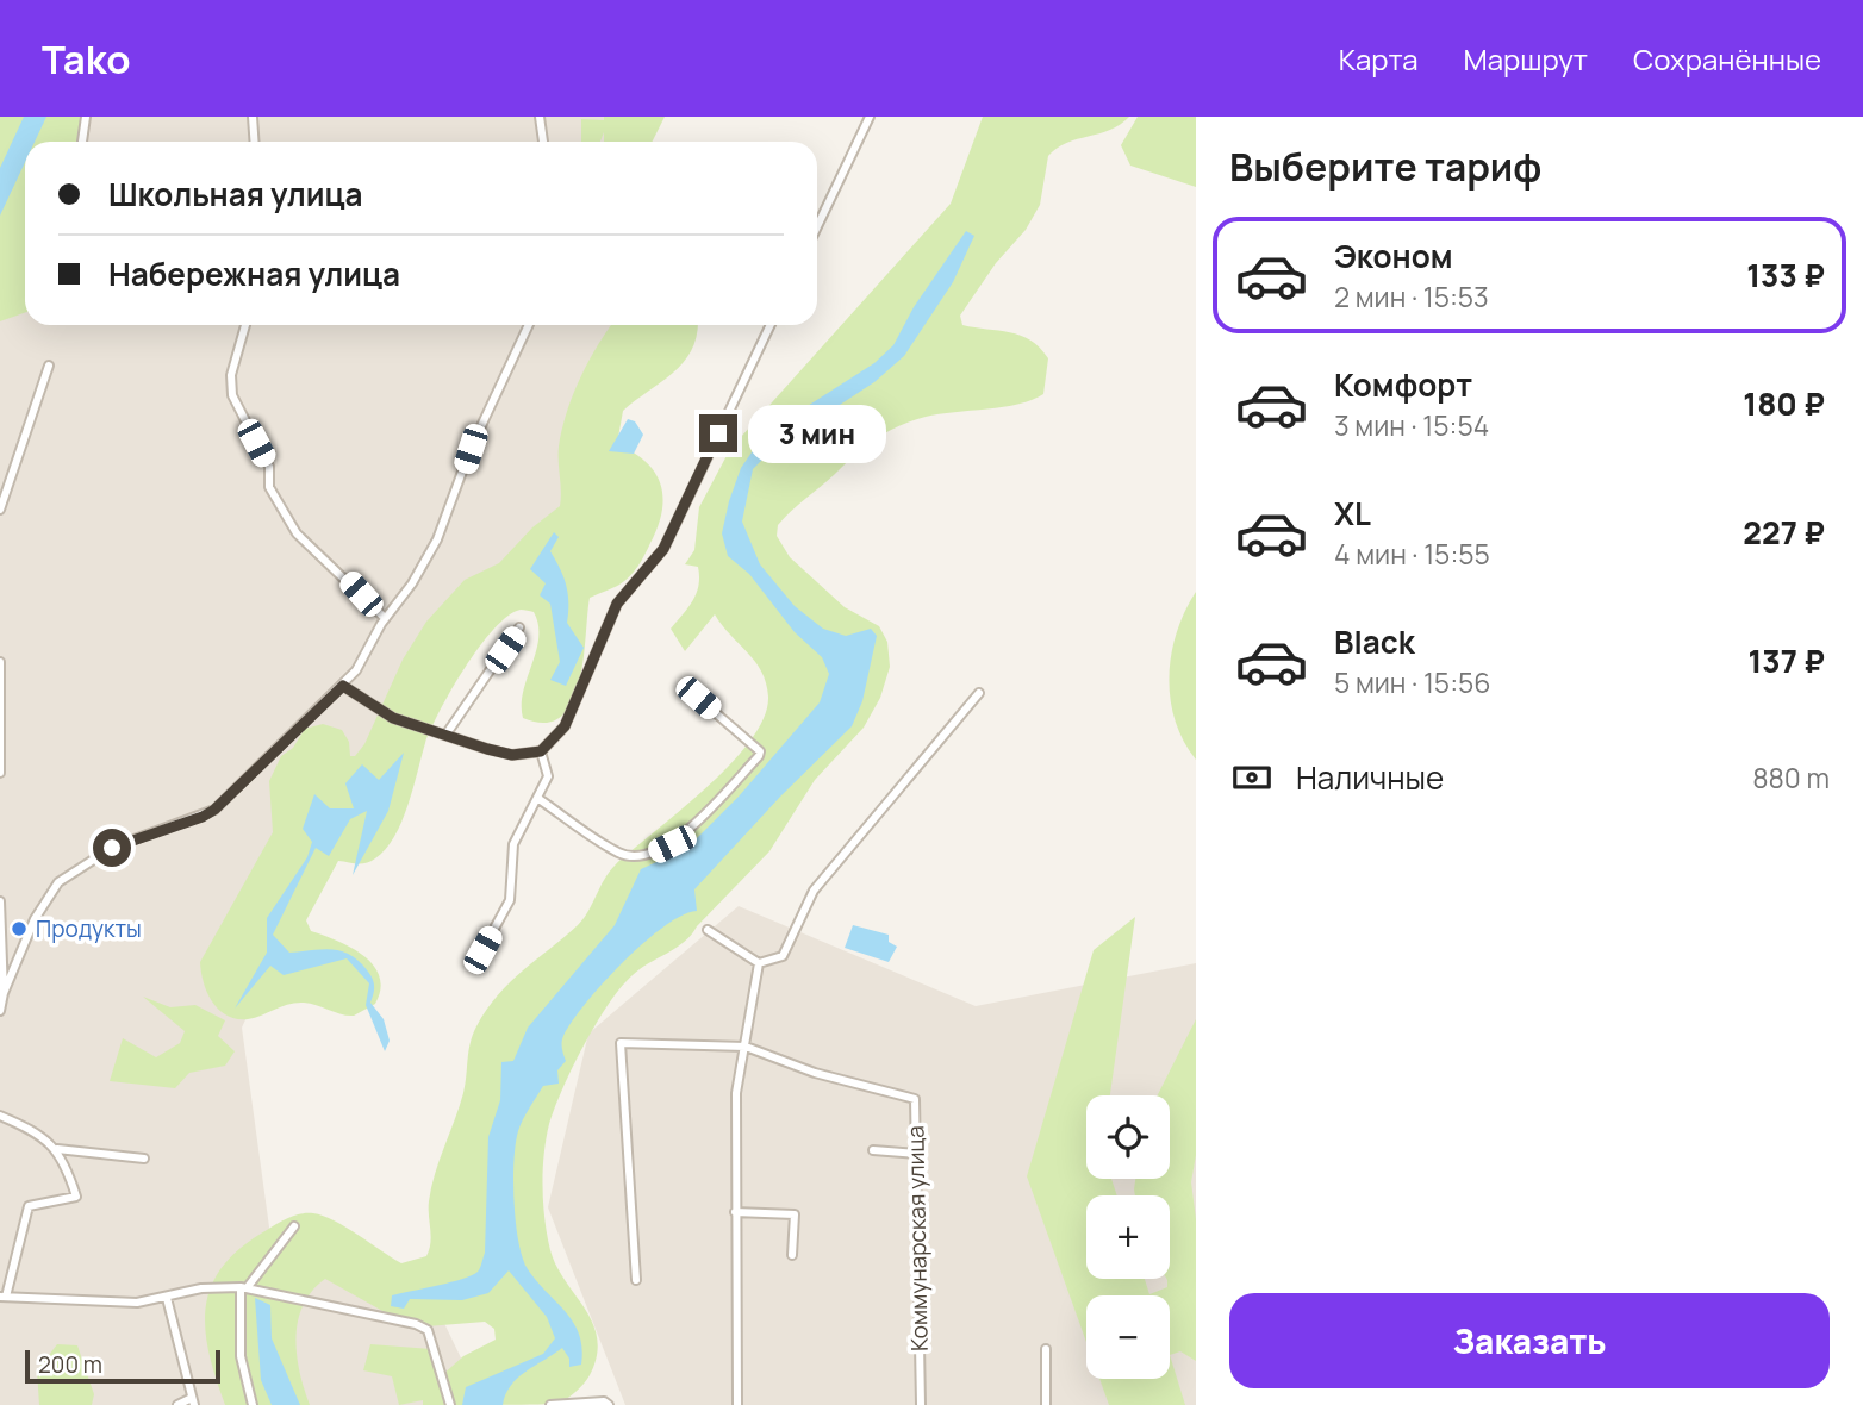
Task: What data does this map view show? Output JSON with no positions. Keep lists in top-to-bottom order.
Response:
{
  "streets": {
    "street": ["Коммунарская улица"]
  },
  "places": ["Продукты"],
  "scale_bar": "200 m",
  "page": {
    "header": "Tako",
    "nav": ["Карта", "Маршрут", "Сохранённые"],
    "heading": "Выберите тариф",
    "banner": ["Школьная улица", "Набережная улица"],
    "list": [
      {
        "name": "Эконом",
        "note": "2 мин · 15:53",
        "value": "133 ₽"
      },
      {
        "name": "Комфорт",
        "note": "3 мин · 15:54",
        "value": "180 ₽"
      },
      {
        "name": "XL",
        "note": "4 мин · 15:55",
        "value": "227 ₽"
      },
      {
        "name": "Black",
        "note": "5 мин · 15:56",
        "value": "137 ₽"
      }
    ],
    "bubble": "3 мин",
    "pay": ["Наличные", "880 m"],
    "map_buttons": ["+", "−"],
    "buttons": "Заказать",
    "scale": "200 m"
  }
}
